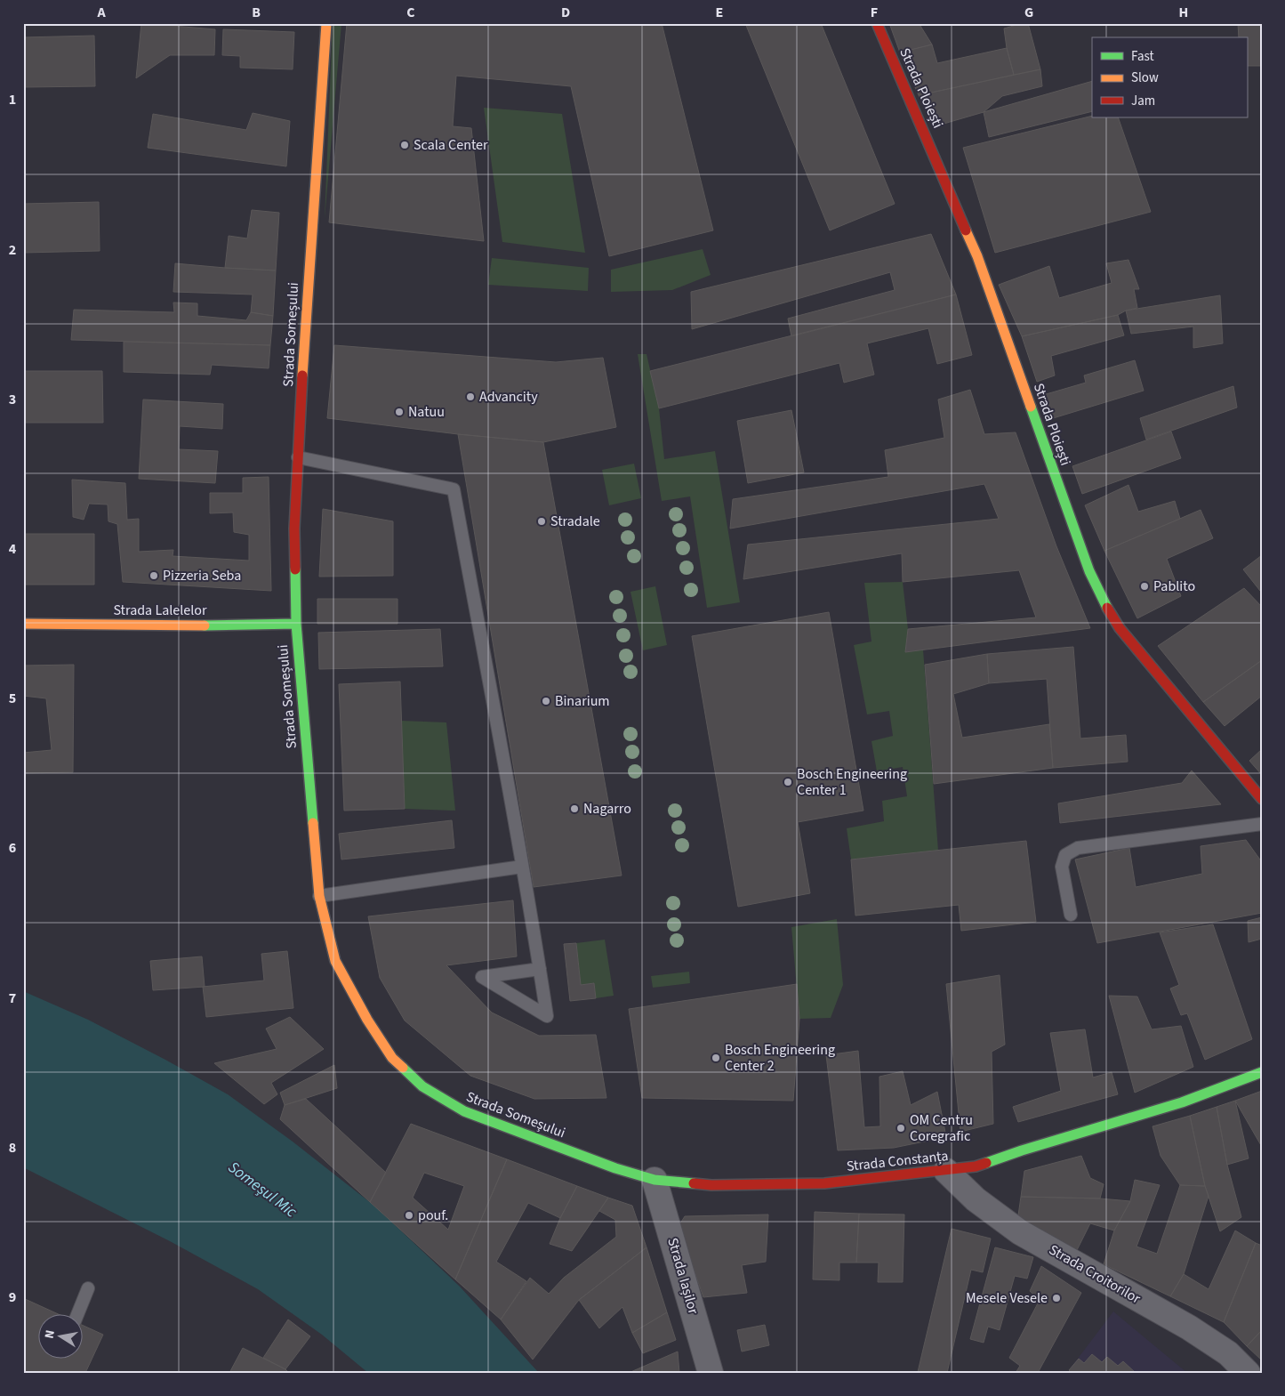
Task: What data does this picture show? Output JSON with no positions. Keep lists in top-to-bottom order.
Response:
{
  "streets": {
    "street": [
      "Strada Ploiești",
      "Strada Someșului",
      "Strada Lalelelor",
      "Strada Constanța",
      "Strada Croitorilor",
      "Strada Iașilor"
    ]
  },
  "crossings": [
    ["Strada Someșului", "Strada Lalelelor"],
    ["Strada Someșului", "Strada Constanța"],
    ["Strada Someșului", "Strada Iașilor"],
    ["Strada Constanța", "Strada Croitorilor"],
    ["Strada Constanța", "Strada Iașilor"]
  ],
  "water": ["Someșul Mic"],
  "places": [
    "Scala Center",
    "Advancity",
    "Natuu",
    "Stradale",
    "Pizzeria Seba",
    "Pablito",
    "Binarium",
    "Bosch Engineering Center 1",
    "Nagarro",
    "Bosch Engineering Center 2",
    "OM Centru Coregrafic",
    "pouf.",
    "Mesele Vesele"
  ],
  "legend": ["Fast", "Slow", "Jam"],
  "north": "left",
  "grid": {
    "columns": [
      "A",
      "B",
      "C",
      "D",
      "E",
      "F",
      "G",
      "H"
    ],
    "rows": [
      "1",
      "2",
      "3",
      "4",
      "5",
      "6",
      "7",
      "8",
      "9"
    ]
  }
}
